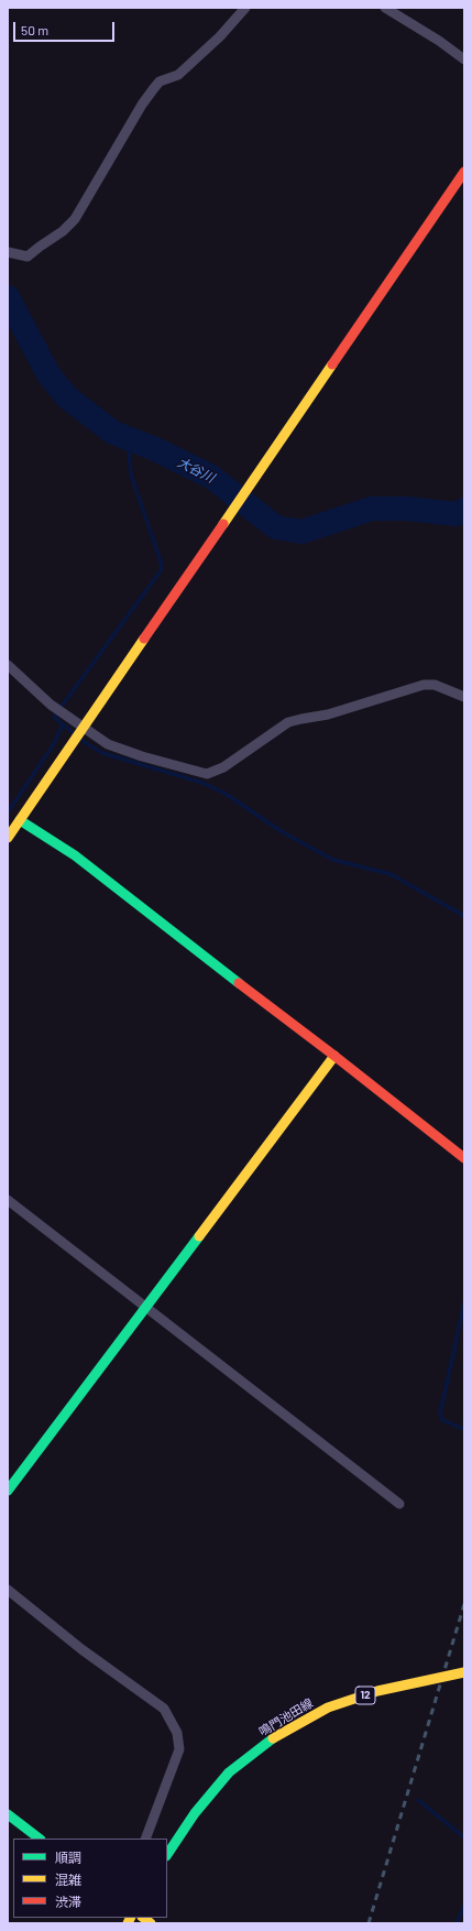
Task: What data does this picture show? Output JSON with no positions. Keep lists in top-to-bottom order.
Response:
{
  "streets": {
    "street": ["12", "鳴門池田線"]
  },
  "water": ["大谷川"],
  "legend": ["順調", "混雑", "渋滞"],
  "scale_bar": "50 m"
}
